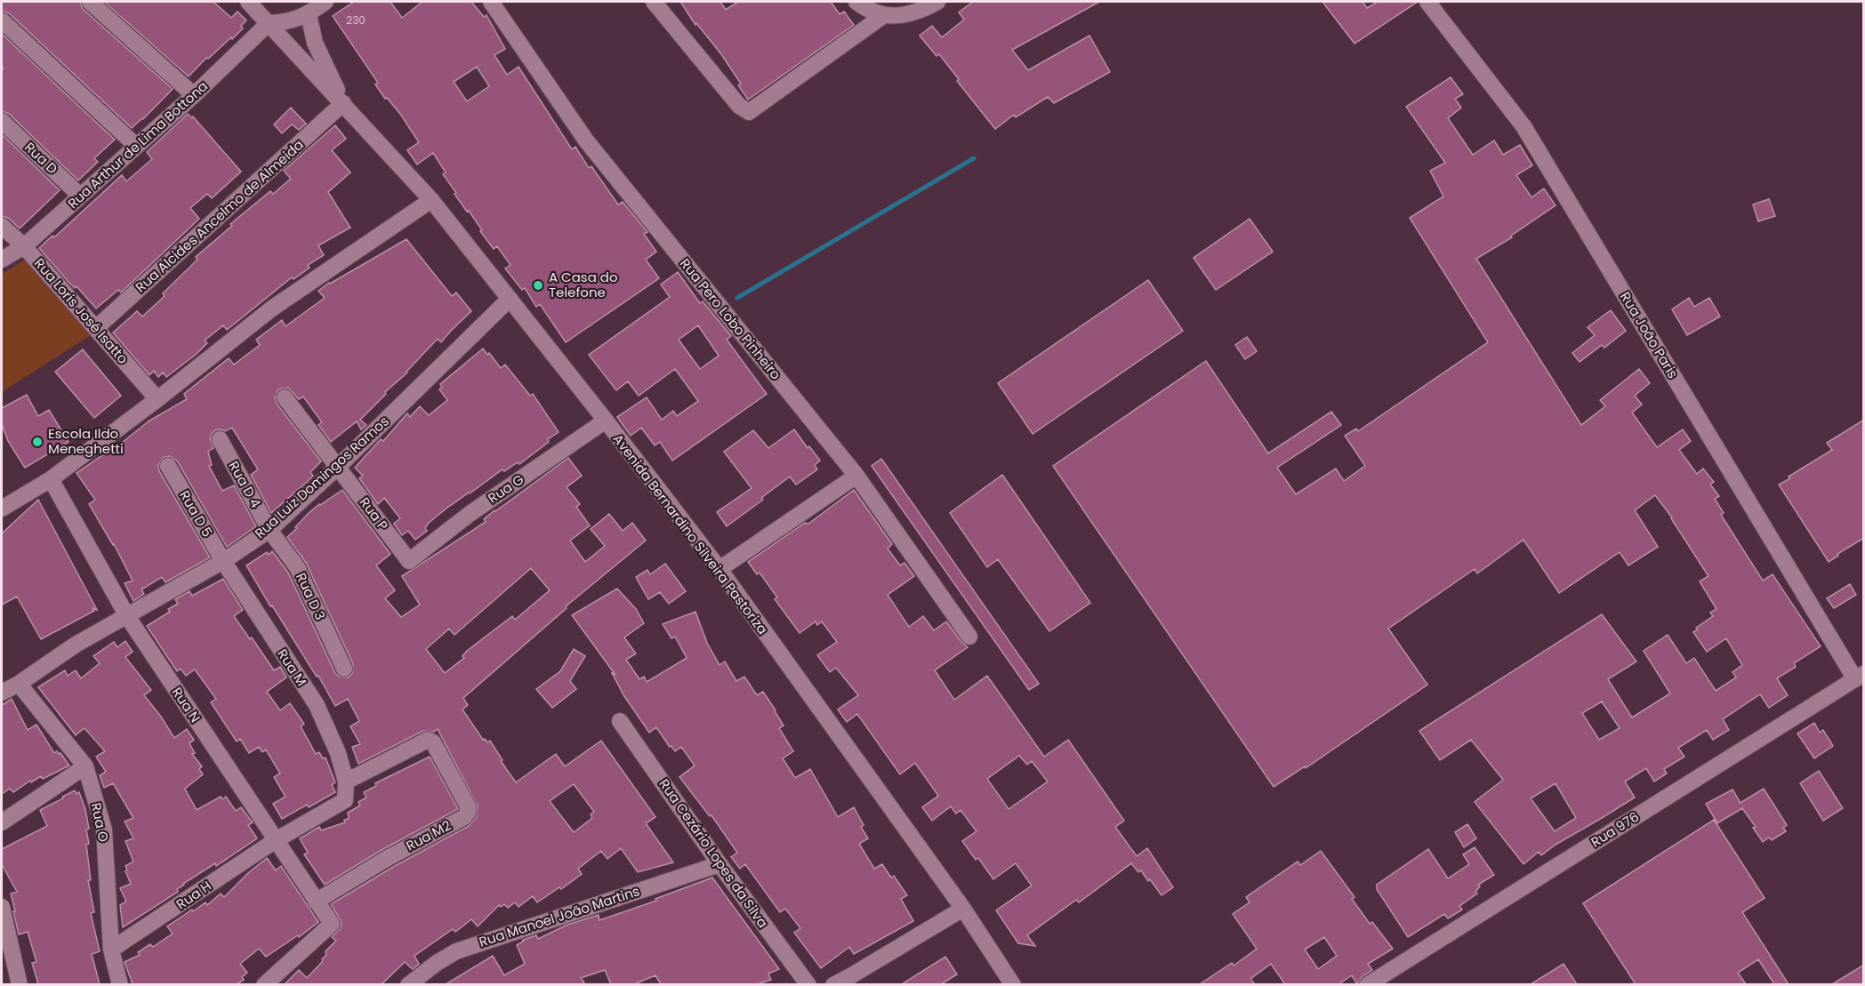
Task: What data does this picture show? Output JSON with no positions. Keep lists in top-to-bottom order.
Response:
{
  "streets": {
    "street": [
      "Rua Arthur de Lima Bottona",
      "Rua D",
      "Rua Alcides Ancelmo de Almeida",
      "Rua Loris José Isatto",
      "Rua Pero Lobo Pinheiro",
      "Rua João Paris",
      "Rua Luiz Domingos Ramos",
      "Rua D 4",
      "Rua G",
      "Rua D 5",
      "Rua P",
      "Avenida Bernardino Silveira Pastoriza",
      "Rua D 3",
      "Rua M",
      "Rua N",
      "Rua O",
      "Rua 976",
      "Rua M2",
      "Rua Cezário Lopes da Silva",
      "Rua H",
      "Rua Manoel João Martins"
    ]
  },
  "crossings": [
    ["Rua Arthur de Lima Bottona", "Rua D"],
    ["Rua Arthur de Lima Bottona", "Rua Loris José Isatto"],
    ["Rua Arthur de Lima Bottona", "Avenida Bernardino Silveira Pastoriza"],
    ["Rua Alcides Ancelmo de Almeida", "Rua Loris José Isatto"],
    ["Rua Alcides Ancelmo de Almeida", "Avenida Bernardino Silveira Pastoriza"],
    ["Rua João Paris", "Rua 976"],
    ["Rua Luiz Domingos Ramos", "Rua D 4"],
    ["Rua Luiz Domingos Ramos", "Rua D 5"],
    ["Rua Luiz Domingos Ramos", "Rua P"],
    ["Rua Luiz Domingos Ramos", "Avenida Bernardino Silveira Pastoriza"],
    ["Rua Luiz Domingos Ramos", "Rua D 3"],
    ["Rua Luiz Domingos Ramos", "Rua M"],
    ["Rua Luiz Domingos Ramos", "Rua N"],
    ["Rua Luiz Domingos Ramos", "Rua O"],
    ["Rua D 4", "Rua D 3"],
    ["Rua G", "Rua P"],
    ["Rua G", "Avenida Bernardino Silveira Pastoriza"],
    ["Rua D 5", "Rua M"],
    ["Rua M", "Rua M2"],
    ["Rua N", "Rua M2"],
    ["Rua N", "Rua H"],
    ["Rua O", "Rua H"],
    ["Rua Cezário Lopes da Silva", "Rua Manoel João Martins"]
  ],
  "places": ["A Casa do Telefone", "Escola Ildo Meneghetti"],
  "house_numbers": ["230"]
}
